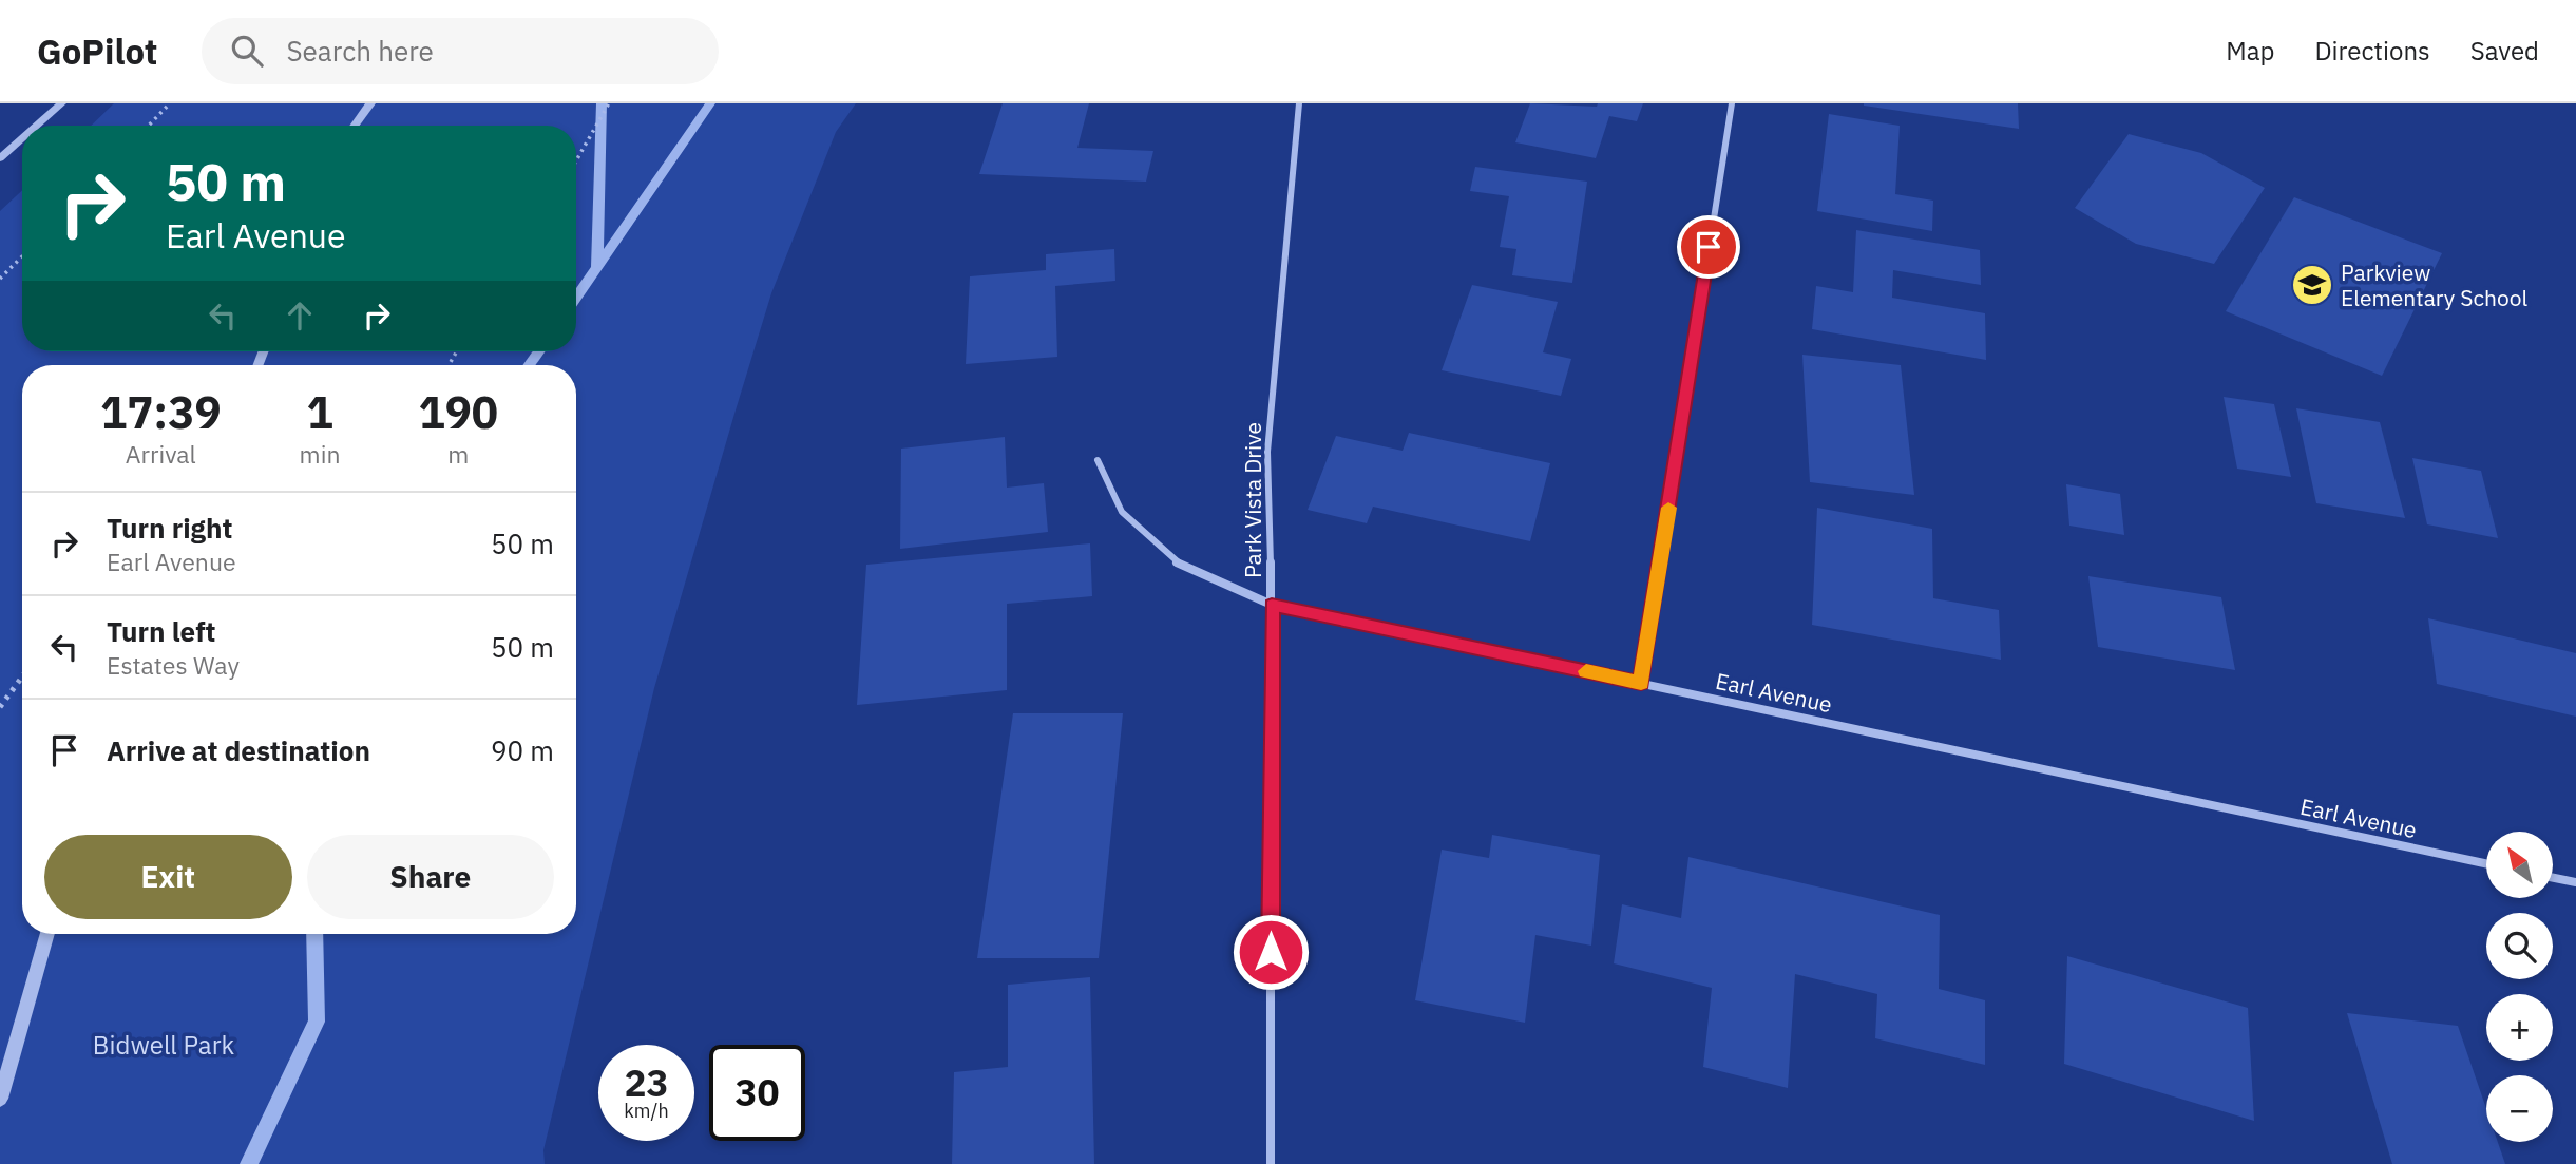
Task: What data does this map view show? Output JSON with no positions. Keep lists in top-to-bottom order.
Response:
{
  "streets": {
    "street": ["Park Vista Drive", "Earl Avenue"]
  },
  "crossings": [
    ["Park Vista Drive", "Earl Avenue"]
  ],
  "parks": ["Bidwell Park"],
  "places": {
    "school or university": ["Parkview Elementary School"]
  },
  "north": "top left",
  "page": {
    "header": "GoPilot",
    "search": "Search here",
    "nav": ["Map", "Directions", "Saved"],
    "turn": ["50 m", "Earl Avenue"],
    "eta": [
      "17:39",
      "Arrival",
      "1",
      "min",
      "190",
      "m"
    ],
    "list": [
      {
        "name": "Turn right",
        "note": "Earl Avenue",
        "value": "50 m"
      },
      {
        "name": "Turn left",
        "note": "Estates Way",
        "value": "50 m"
      },
      {
        "name": "Arrive at destination",
        "value": "90 m"
      }
    ],
    "buttons": ["Exit", "Share"],
    "map_buttons": ["+", "−"],
    "speed": "23 km/h",
    "limit": "30"
  }
}
